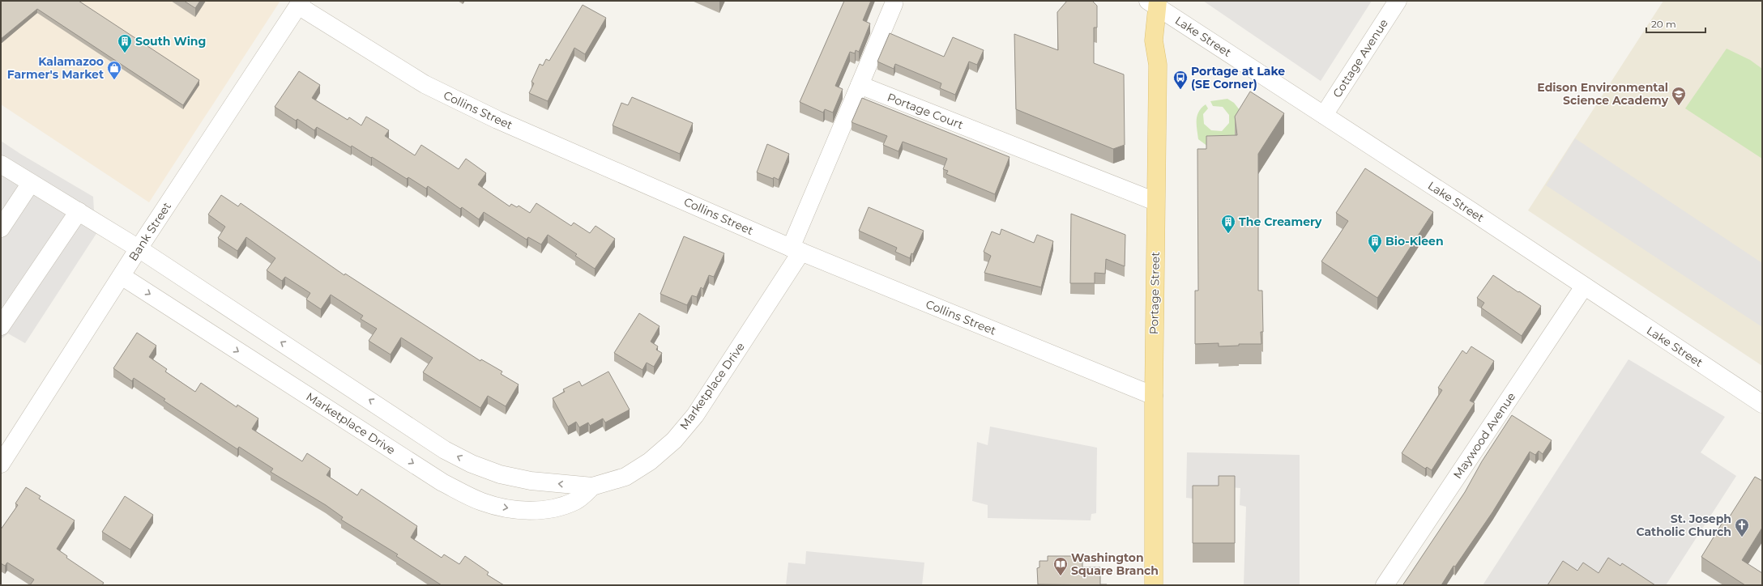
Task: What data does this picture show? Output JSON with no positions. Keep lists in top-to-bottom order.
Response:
{
  "streets": {
    "main road": ["Portage Street"],
    "street": [
      "Lake Street",
      "Cottage Avenue",
      "Collins Street",
      "Portage Court",
      "Bank Street",
      "Marketplace Drive",
      "Maywood Avenue"
    ]
  },
  "crossings": [
    ["Lake Street", "Cottage Avenue"],
    ["Lake Street", "Portage Street"],
    ["Lake Street", "Maywood Avenue"],
    ["Collins Street", "Bank Street"],
    ["Collins Street", "Portage Street"],
    ["Collins Street", "Marketplace Drive"],
    ["Portage Court", "Portage Street"],
    ["Bank Street", "Marketplace Drive"]
  ],
  "places": {
    "building": ["South Wing", "The Creamery", "Bio-Kleen"],
    "shop": ["Kalamazoo Farmer's Market"],
    "bus stop": ["Portage at Lake (SE Corner)"],
    "school or university": ["Edison Environmental Science Academy"],
    "church": ["St. Joseph Catholic Church"],
    "library": ["Washington Square Branch"]
  },
  "scale_bar": "20 m"
}
